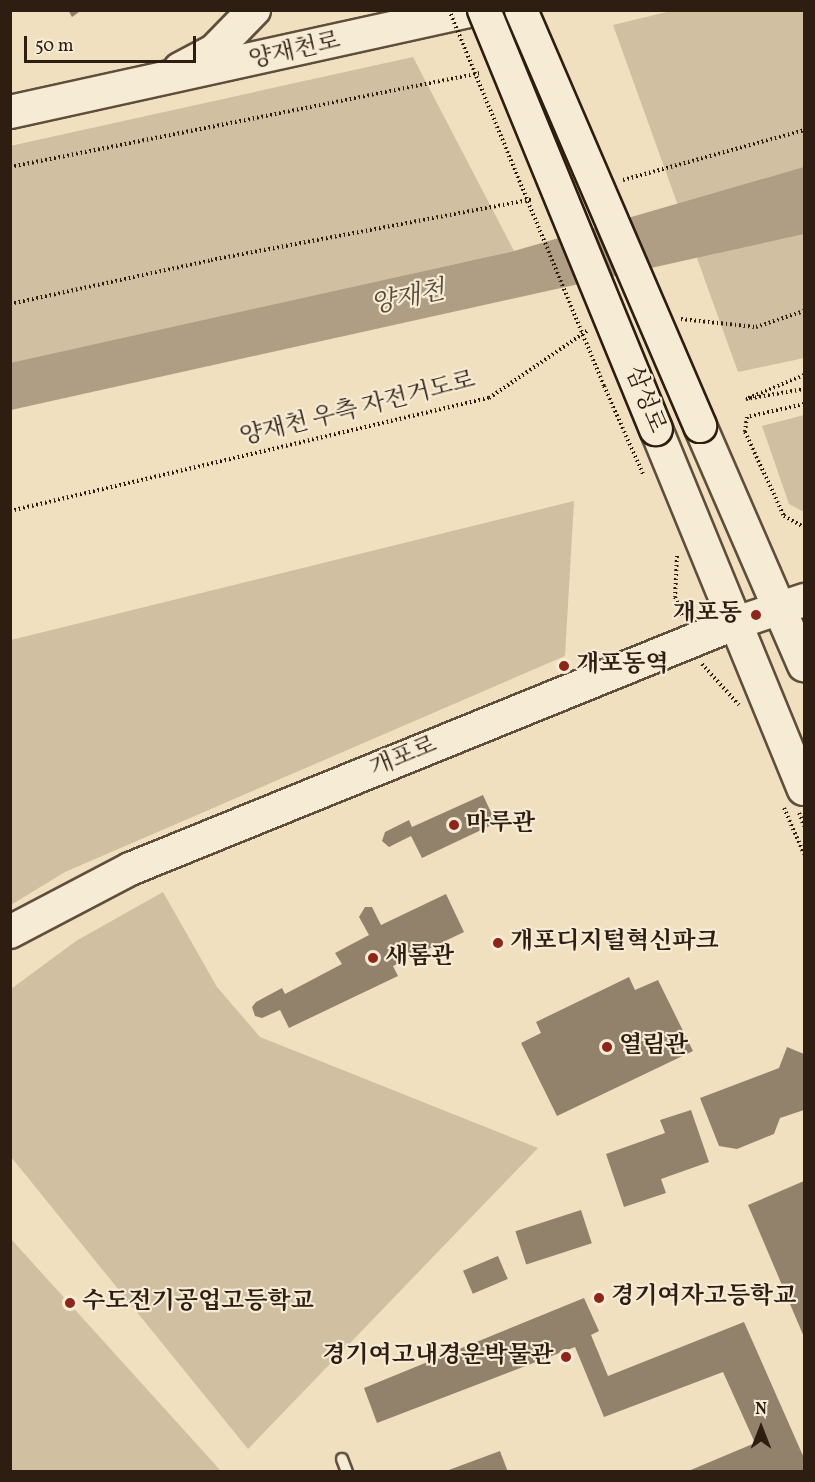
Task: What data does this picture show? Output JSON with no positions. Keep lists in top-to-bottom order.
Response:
{
  "streets": {
    "main road": ["양재천로", "삼성로", "개포로"],
    "path": ["양재천 우측 자전거도로"]
  },
  "crossings": [
    ["삼성로", "개포로"]
  ],
  "water": ["양재천"],
  "places": [
    "개포동",
    "개포동역",
    "마루관",
    "개포디지털혁신파크",
    "새롬관",
    "열림관",
    "경기여자고등학교",
    "수도전기공업고등학교",
    "경기여고내경운박물관"
  ],
  "scale_bar": "50 m",
  "north": "top"
}
